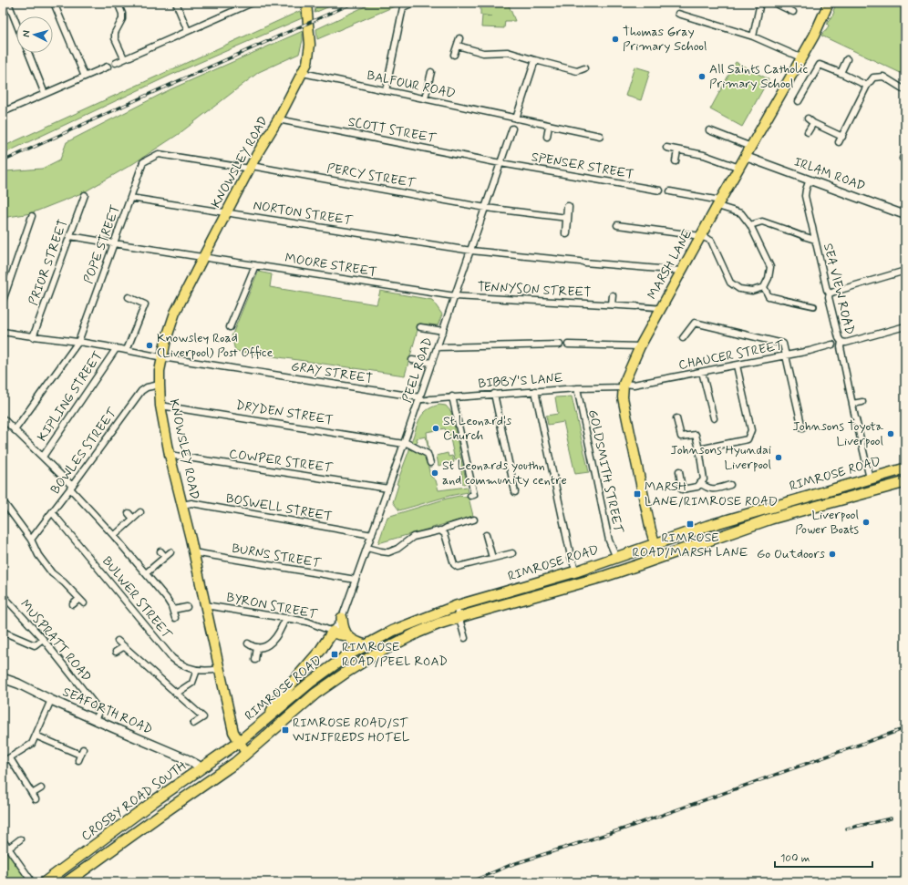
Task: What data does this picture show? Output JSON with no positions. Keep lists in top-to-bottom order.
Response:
{
  "streets": {
    "highway": ["RIMROSE ROAD", "CROSBY ROAD SOUTH"],
    "main road": ["KNOWSLEY ROAD", "MARSH LANE", "SEAFORTH ROAD"],
    "street": [
      "BALFOUR ROAD",
      "SCOTT STREET",
      "SPENSER STREET",
      "IRLAM ROAD",
      "PERCY STREET",
      "NORTON STREET",
      "POPE STREET",
      "PRIOR STREET",
      "MOORE STREET",
      "SEA VIEW ROAD",
      "TENNYSON STREET",
      "CHAUCER STREET",
      "PEEL ROAD",
      "GRAY STREET",
      "BIBBY'S LANE",
      "KIPLING STREET",
      "DRYDEN STREET",
      "BOWLES STREET",
      "COWPER STREET",
      "GOLDSMITH STREET",
      "BOSWELL STREET",
      "BURNS STREET",
      "BULWER STREET",
      "BYRON STREET",
      "MUSPRATT ROAD"
    ]
  },
  "crossings": [
    ["BALFOUR ROAD", "KNOWSLEY ROAD"],
    ["SCOTT STREET", "KNOWSLEY ROAD"],
    ["SCOTT STREET", "SPENSER STREET"],
    ["SCOTT STREET", "PEEL ROAD"],
    ["KNOWSLEY ROAD", "PERCY STREET"],
    ["KNOWSLEY ROAD", "NORTON STREET"],
    ["KNOWSLEY ROAD", "MOORE STREET"],
    ["KNOWSLEY ROAD", "GRAY STREET"],
    ["KNOWSLEY ROAD", "DRYDEN STREET"],
    ["KNOWSLEY ROAD", "BOWLES STREET"],
    ["KNOWSLEY ROAD", "COWPER STREET"],
    ["KNOWSLEY ROAD", "RIMROSE ROAD"],
    ["KNOWSLEY ROAD", "BOSWELL STREET"],
    ["KNOWSLEY ROAD", "BURNS STREET"],
    ["KNOWSLEY ROAD", "BULWER STREET"],
    ["KNOWSLEY ROAD", "BYRON STREET"],
    ["KNOWSLEY ROAD", "CROSBY ROAD SOUTH"],
    ["SPENSER STREET", "PEEL ROAD"],
    ["IRLAM ROAD", "MARSH LANE"],
    ["IRLAM ROAD", "SEA VIEW ROAD"],
    ["PERCY STREET", "POPE STREET"],
    ["PERCY STREET", "PEEL ROAD"],
    ["NORTON STREET", "POPE STREET"],
    ["NORTON STREET", "MARSH LANE"],
    ["NORTON STREET", "PEEL ROAD"],
    ["POPE STREET", "MOORE STREET"],
    ["POPE STREET", "GRAY STREET"],
    ["PRIOR STREET", "MOORE STREET"],
    ["PRIOR STREET", "GRAY STREET"],
    ["MARSH LANE", "CHAUCER STREET"],
    ["MARSH LANE", "BIBBY'S LANE"],
    ["MARSH LANE", "RIMROSE ROAD"],
    ["MOORE STREET", "TENNYSON STREET"],
    ["MOORE STREET", "PEEL ROAD"],
    ["SEA VIEW ROAD", "CHAUCER STREET"],
    ["SEA VIEW ROAD", "RIMROSE ROAD"],
    ["TENNYSON STREET", "PEEL ROAD"],
    ["CHAUCER STREET", "BIBBY'S LANE"],
    ["PEEL ROAD", "GRAY STREET"],
    ["PEEL ROAD", "BIBBY'S LANE"],
    ["PEEL ROAD", "DRYDEN STREET"],
    ["PEEL ROAD", "COWPER STREET"],
    ["PEEL ROAD", "BOSWELL STREET"],
    ["PEEL ROAD", "BURNS STREET"],
    ["PEEL ROAD", "BYRON STREET"],
    ["GRAY STREET", "BIBBY'S LANE"],
    ["GRAY STREET", "KIPLING STREET"],
    ["BIBBY'S LANE", "GOLDSMITH STREET"],
    ["BOWLES STREET", "BULWER STREET"],
    ["GOLDSMITH STREET", "RIMROSE ROAD"],
    ["RIMROSE ROAD", "CROSBY ROAD SOUTH"],
    ["MUSPRATT ROAD", "SEAFORTH ROAD"],
    ["SEAFORTH ROAD", "CROSBY ROAD SOUTH"]
  ],
  "places": {
    "other": [
      "Thomas Gray Primary School",
      "All Saints Catholic Primary School",
      "Knowsley Road (Liverpool) Post Office",
      "St Leonard's Church",
      "Johnsons Toyota Liverpool",
      "Johnsons Hyundai Liverpool",
      "St Leonards youthn and community centre",
      "Liverpool Power Boats",
      "Go Outdoors"
    ],
    "transit": [
      "MARSH LANE/RIMROSE ROAD",
      "RIMROSE ROAD/MARSH LANE",
      "RIMROSE ROAD/PEEL ROAD",
      "RIMROSE ROAD/ST WINIFREDS HOTEL"
    ]
  },
  "scale_bar": "100 m",
  "north": "left"
}
